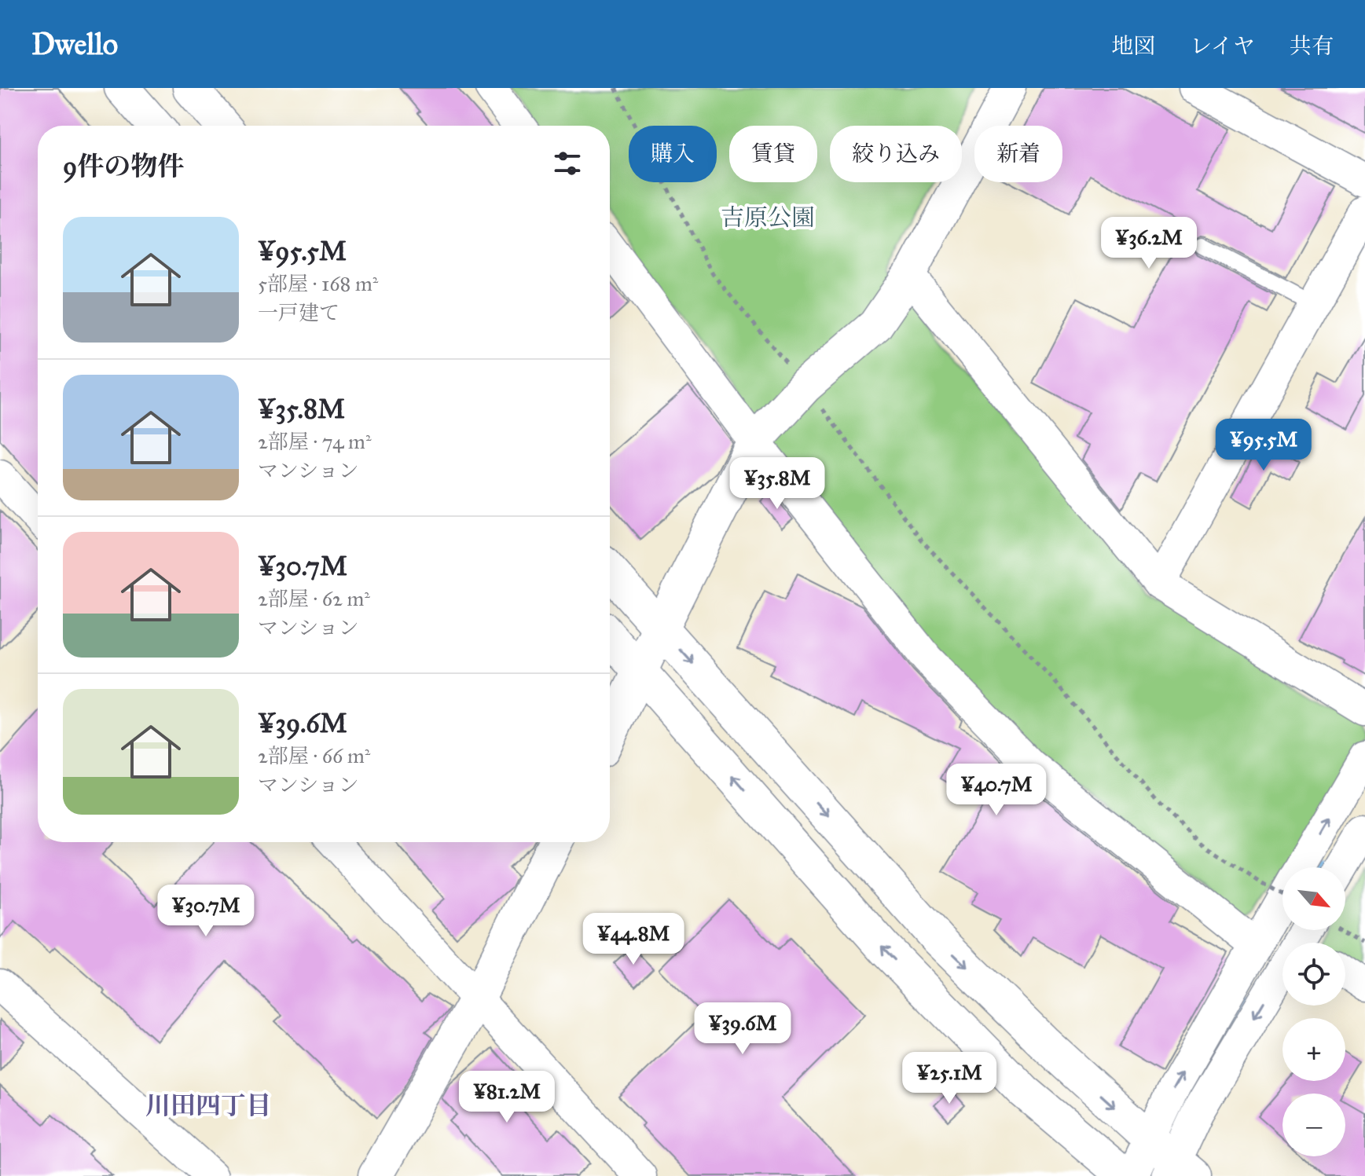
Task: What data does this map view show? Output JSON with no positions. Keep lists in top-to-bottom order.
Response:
{
  "districts": ["川田四丁目"],
  "parks": ["吉原公園"],
  "north": "bottom right",
  "page": {
    "header": "Dwello",
    "nav": ["地図", "レイヤ", "共有"],
    "chip": [
      "購入",
      "賃貸",
      "絞り込み",
      "新着"
    ],
    "heading": "9件の物件",
    "list": [
      {
        "name": "¥95.5M",
        "note": "5部屋 · 168 m² · 一戸建て"
      },
      {
        "name": "¥35.8M",
        "note": "2部屋 · 74 m² · マンション"
      },
      {
        "name": "¥30.7M",
        "note": "2部屋 · 62 m² · マンション"
      },
      {
        "name": "¥39.6M",
        "note": "2部屋 · 66 m² · マンション"
      }
    ],
    "price": [
      "¥36.2M",
      "¥95.5M",
      "¥35.8M",
      "¥40.7M",
      "¥30.7M",
      "¥44.8M",
      "¥39.6M",
      "¥25.1M",
      "¥81.2M"
    ],
    "map_buttons": ["+", "−"]
  }
}
